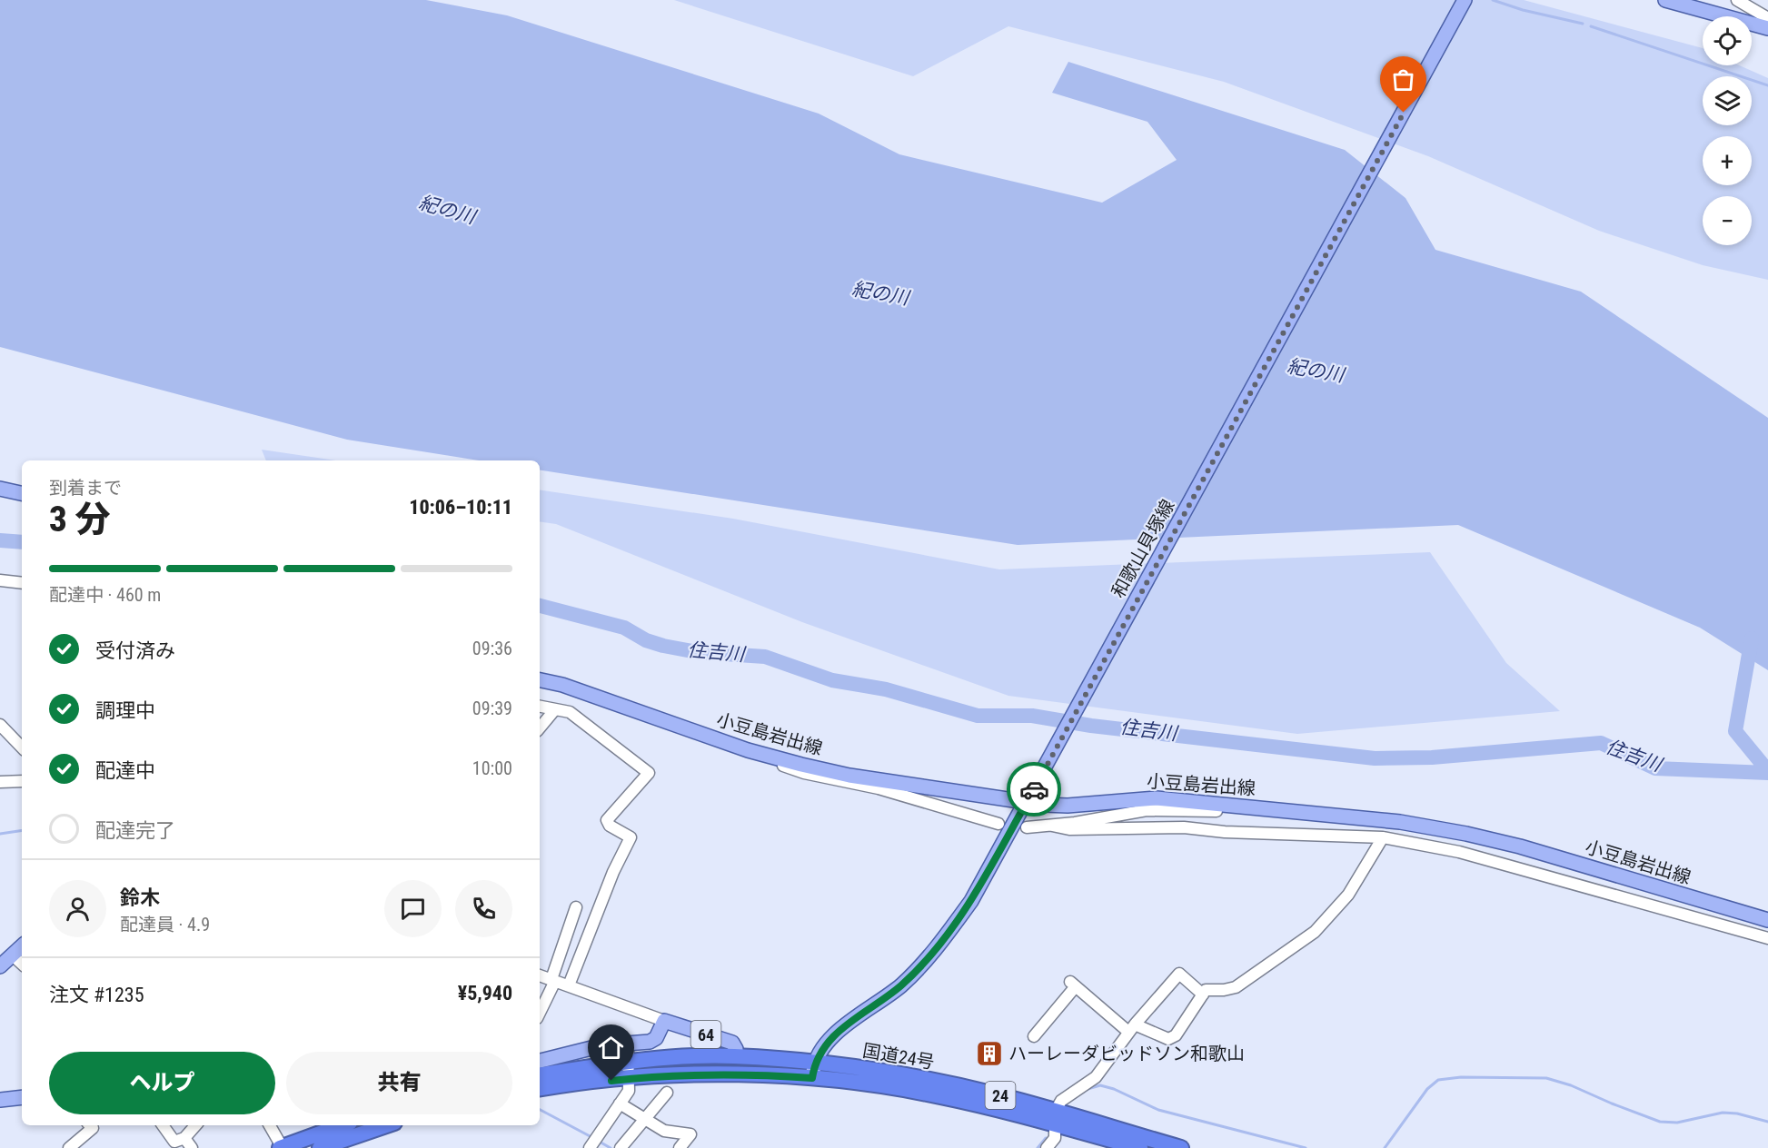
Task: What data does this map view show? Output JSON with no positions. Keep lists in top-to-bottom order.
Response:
{
  "streets": {
    "highway": ["国道24号", "24"],
    "main road": ["和歌山貝塚線", "小豆島岩出線", "64"]
  },
  "crossings": [
    ["和歌山貝塚線", "小豆島岩出線"],
    ["和歌山貝塚線", "国道24号"],
    ["64", "国道24号"]
  ],
  "water": ["紀の川", "住吉川"],
  "places": {
    "building": ["ハーレーダビッドソン和歌山"]
  },
  "page": {
    "map_buttons": ["+", "−"],
    "heading": ["3 分", "到着まで", "10:06–10:11"],
    "panel": [
      "鈴木",
      "配達員 · 4.9",
      "注文 #1235",
      "¥5,940"
    ],
    "bar": "配達中 · 460 m",
    "list": [
      ["受付済み", "09:36"],
      ["調理中", "09:39"],
      ["配達中", "10:00"],
      "配達完了"
    ],
    "buttons": ["ヘルプ", "共有"]
  }
}
